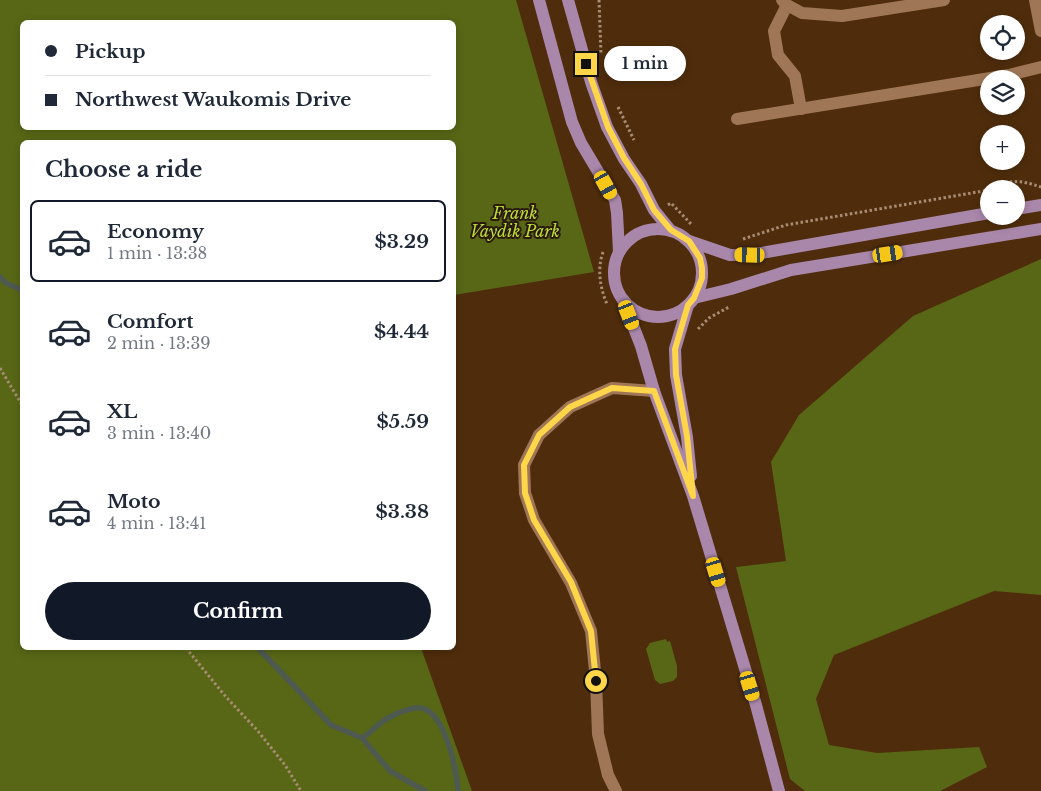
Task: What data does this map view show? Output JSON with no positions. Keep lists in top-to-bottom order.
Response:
{
  "parks": ["Frank Vaydik Park"],
  "page": {
    "map_buttons": ["+", "−"],
    "banner": ["Pickup", "Northwest Waukomis Drive"],
    "bubble": "1 min",
    "heading": "Choose a ride",
    "list": [
      {
        "name": "Economy",
        "note": "1 min · 13:38",
        "value": "$3.29"
      },
      {
        "name": "Comfort",
        "note": "2 min · 13:39",
        "value": "$4.44"
      },
      {
        "name": "XL",
        "note": "3 min · 13:40",
        "value": "$5.59"
      },
      {
        "name": "Moto",
        "note": "4 min · 13:41",
        "value": "$3.38"
      }
    ],
    "buttons": "Confirm"
  }
}
